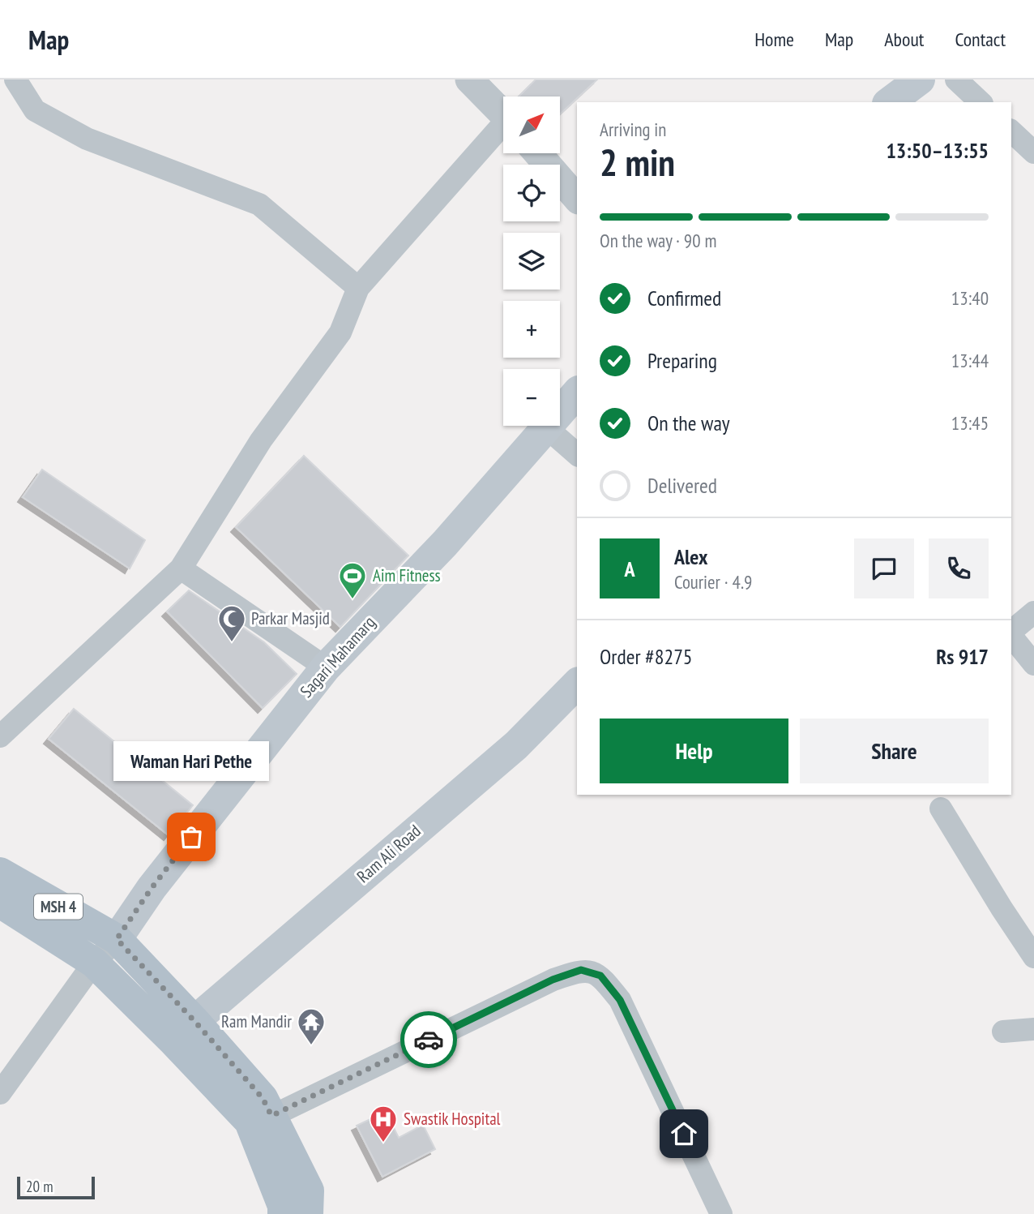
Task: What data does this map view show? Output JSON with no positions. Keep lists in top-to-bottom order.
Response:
{
  "streets": {
    "main road": ["Sagari Mahamarg", "Ram Ali Road", "MSH 4"]
  },
  "crossings": [
    ["Sagari Mahamarg", "MSH 4"],
    ["Ram Ali Road", "MSH 4"]
  ],
  "places": {
    "sports": ["Aim Fitness"],
    "mosque": ["Parkar Masjid"],
    "other": ["Waman Hari Pethe"],
    "temple": ["Ram Mandir"],
    "hospital": ["Swastik Hospital"]
  },
  "scale_bar": "20 m",
  "north": "top right",
  "page": {
    "header": "Map",
    "nav": [
      "Home",
      "Map",
      "About",
      "Contact"
    ],
    "map_buttons": ["+", "−"],
    "heading": ["2 min", "Arriving in", "13:50–13:55"],
    "panel": [
      "Alex",
      "Courier · 4.9",
      "Order #8275",
      "Rs 917"
    ],
    "bar": "On the way · 90 m",
    "list": [
      ["Confirmed", "13:40"],
      ["Preparing", "13:44"],
      ["On the way", "13:45"],
      "Delivered"
    ],
    "round": "A",
    "buttons": ["Help", "Share"],
    "bubble": "Waman Hari Pethe",
    "scale": "20 m"
  }
}
